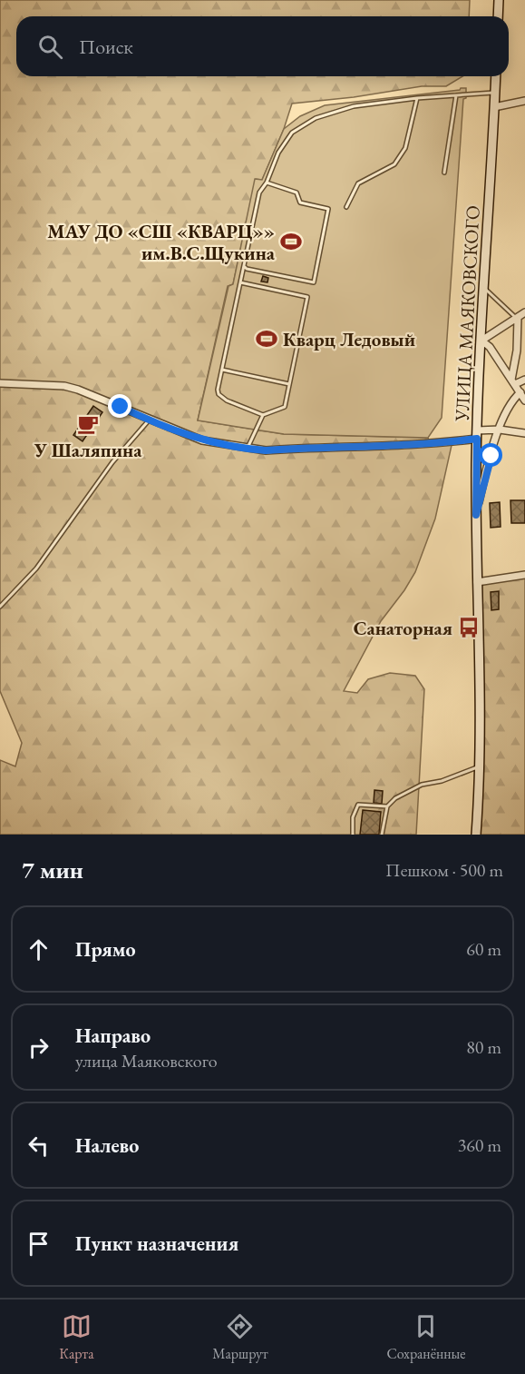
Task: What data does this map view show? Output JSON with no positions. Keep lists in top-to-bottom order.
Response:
{
  "streets": {
    "main road": ["УЛИЦА МАЯКОВСКОГО"]
  },
  "places": {
    "sports": ["МАУ ДО «СШ «КВАРЦ»» им.В.С.Щукина", "Кварц Ледовый"],
    "cafe": ["У Шаляпина"],
    "bus stop": ["Санаторная"]
  },
  "page": {
    "search": "Поиск",
    "heading": ["7 мин", "Пешком · 500 m"],
    "list": [
      ["Прямо", "60 m"],
      ["Направо", "улица Маяковского", "80 m"],
      ["Налево", "360 m"],
      "Пункт назначения"
    ],
    "nav": ["Карта", "Маршрут", "Сохранённые"]
  }
}
